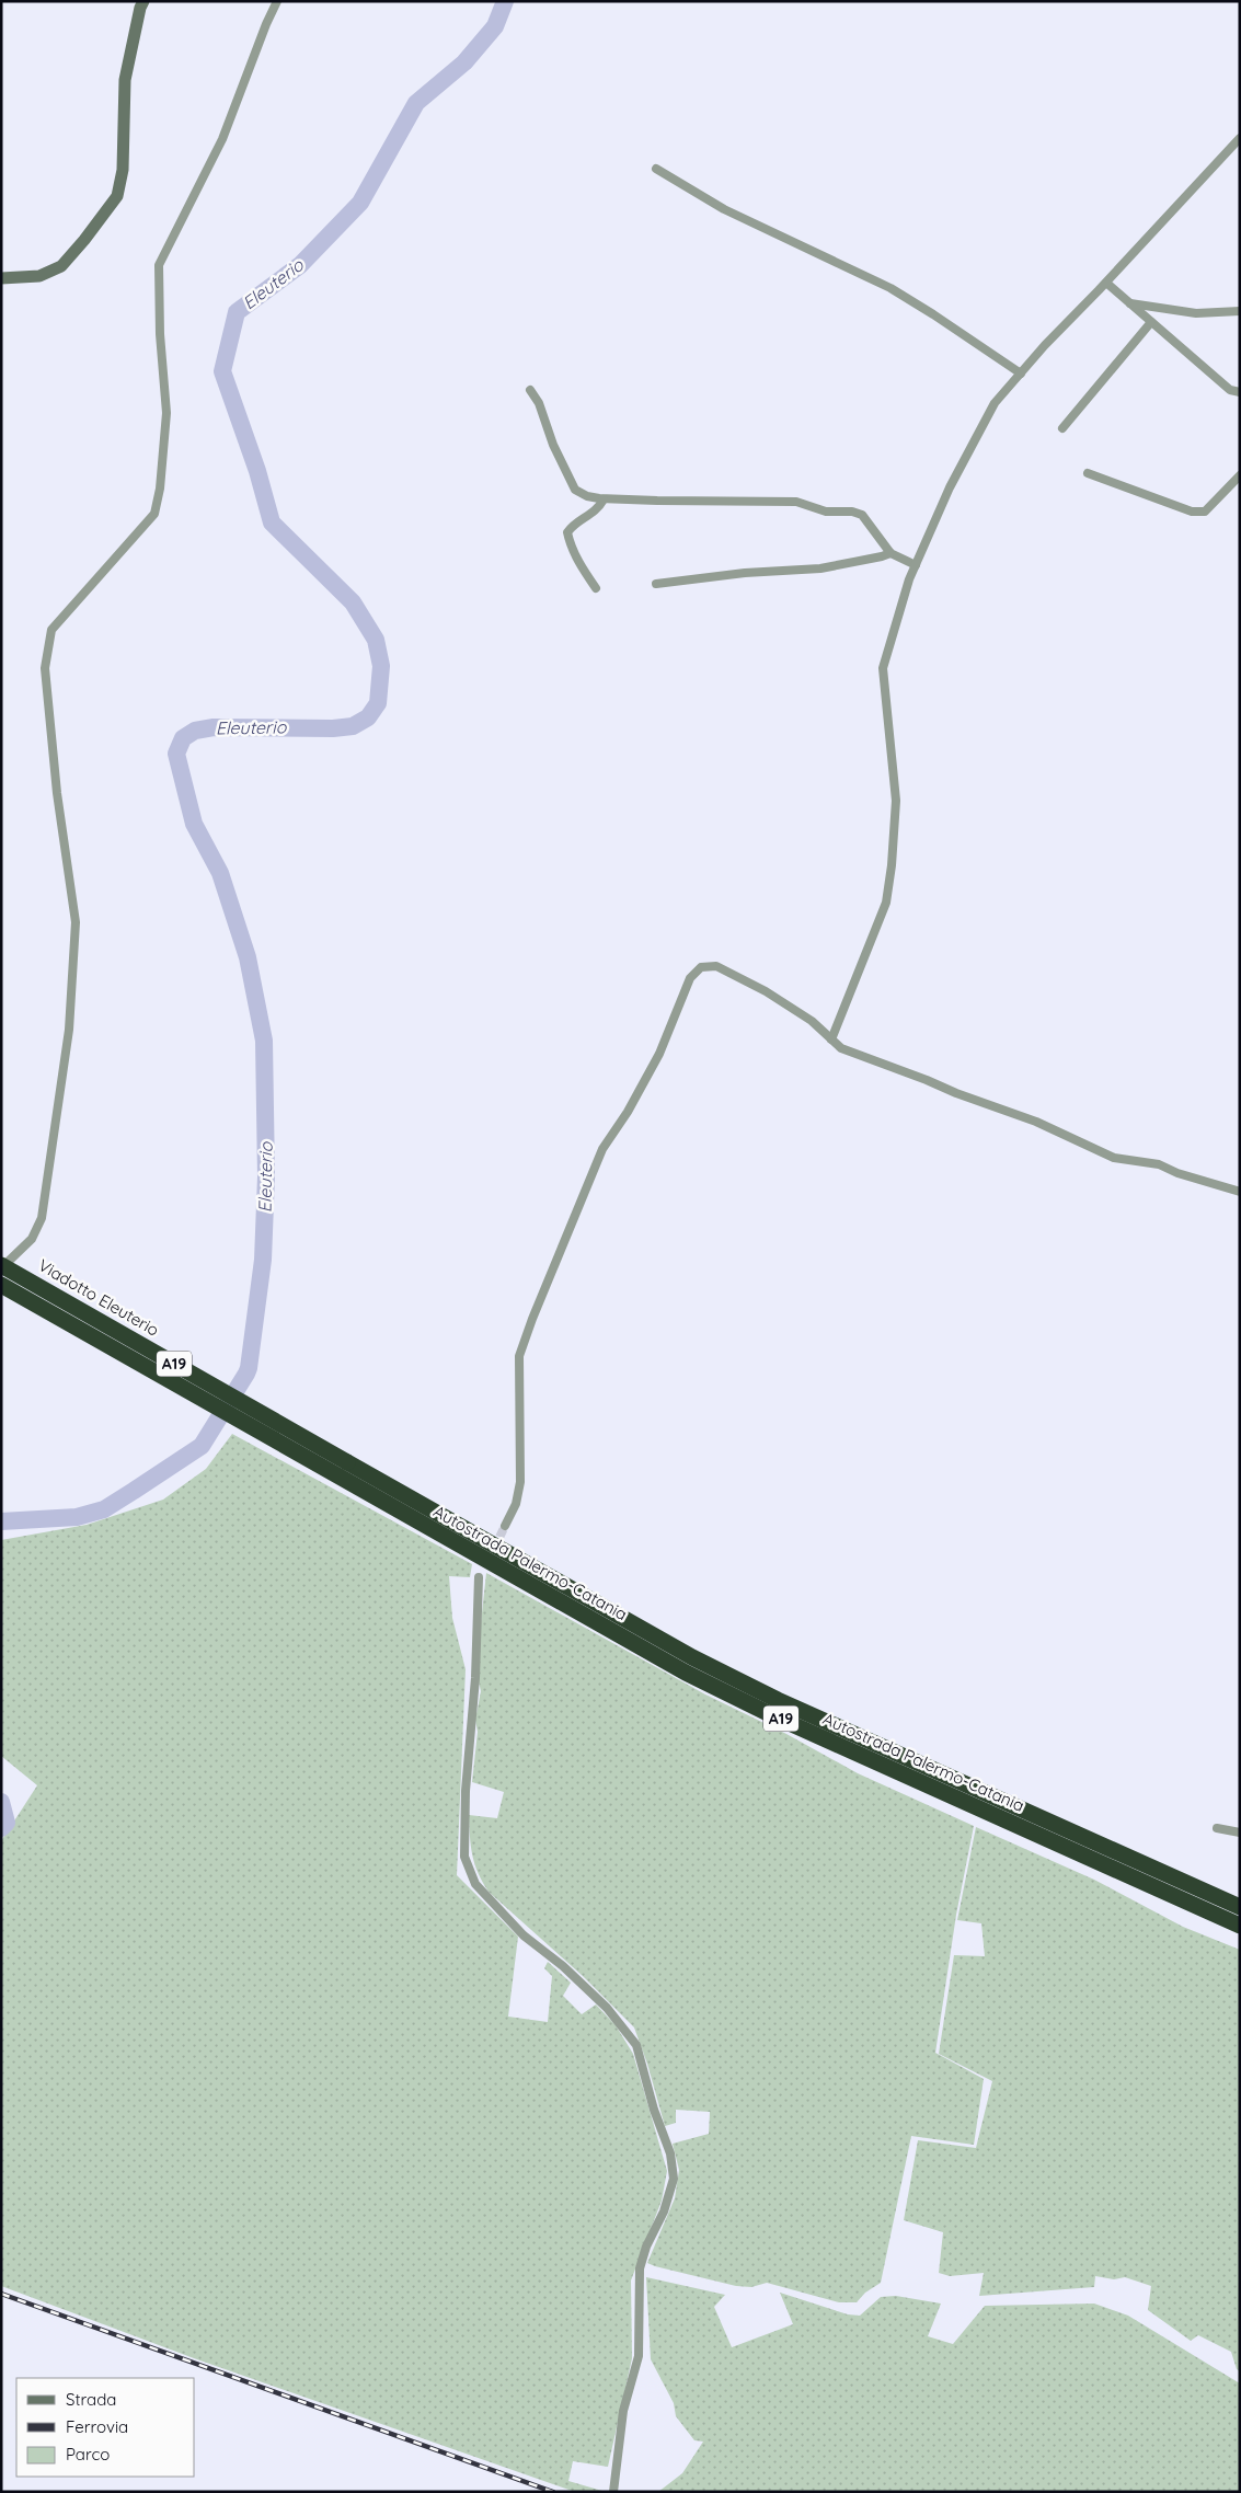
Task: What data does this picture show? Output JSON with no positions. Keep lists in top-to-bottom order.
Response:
{
  "streets": {
    "highway": ["Viadotto Eleuterio", "A19", "Autostrada Palermo-Catania"]
  },
  "crossings": [
    ["Viadotto Eleuterio", "A19"],
    ["Viadotto Eleuterio", "Autostrada Palermo-Catania"],
    ["A19", "Autostrada Palermo-Catania"]
  ],
  "water": ["Eleuterio"],
  "legend": ["Strada", "Ferrovia", "Parco"]
}
